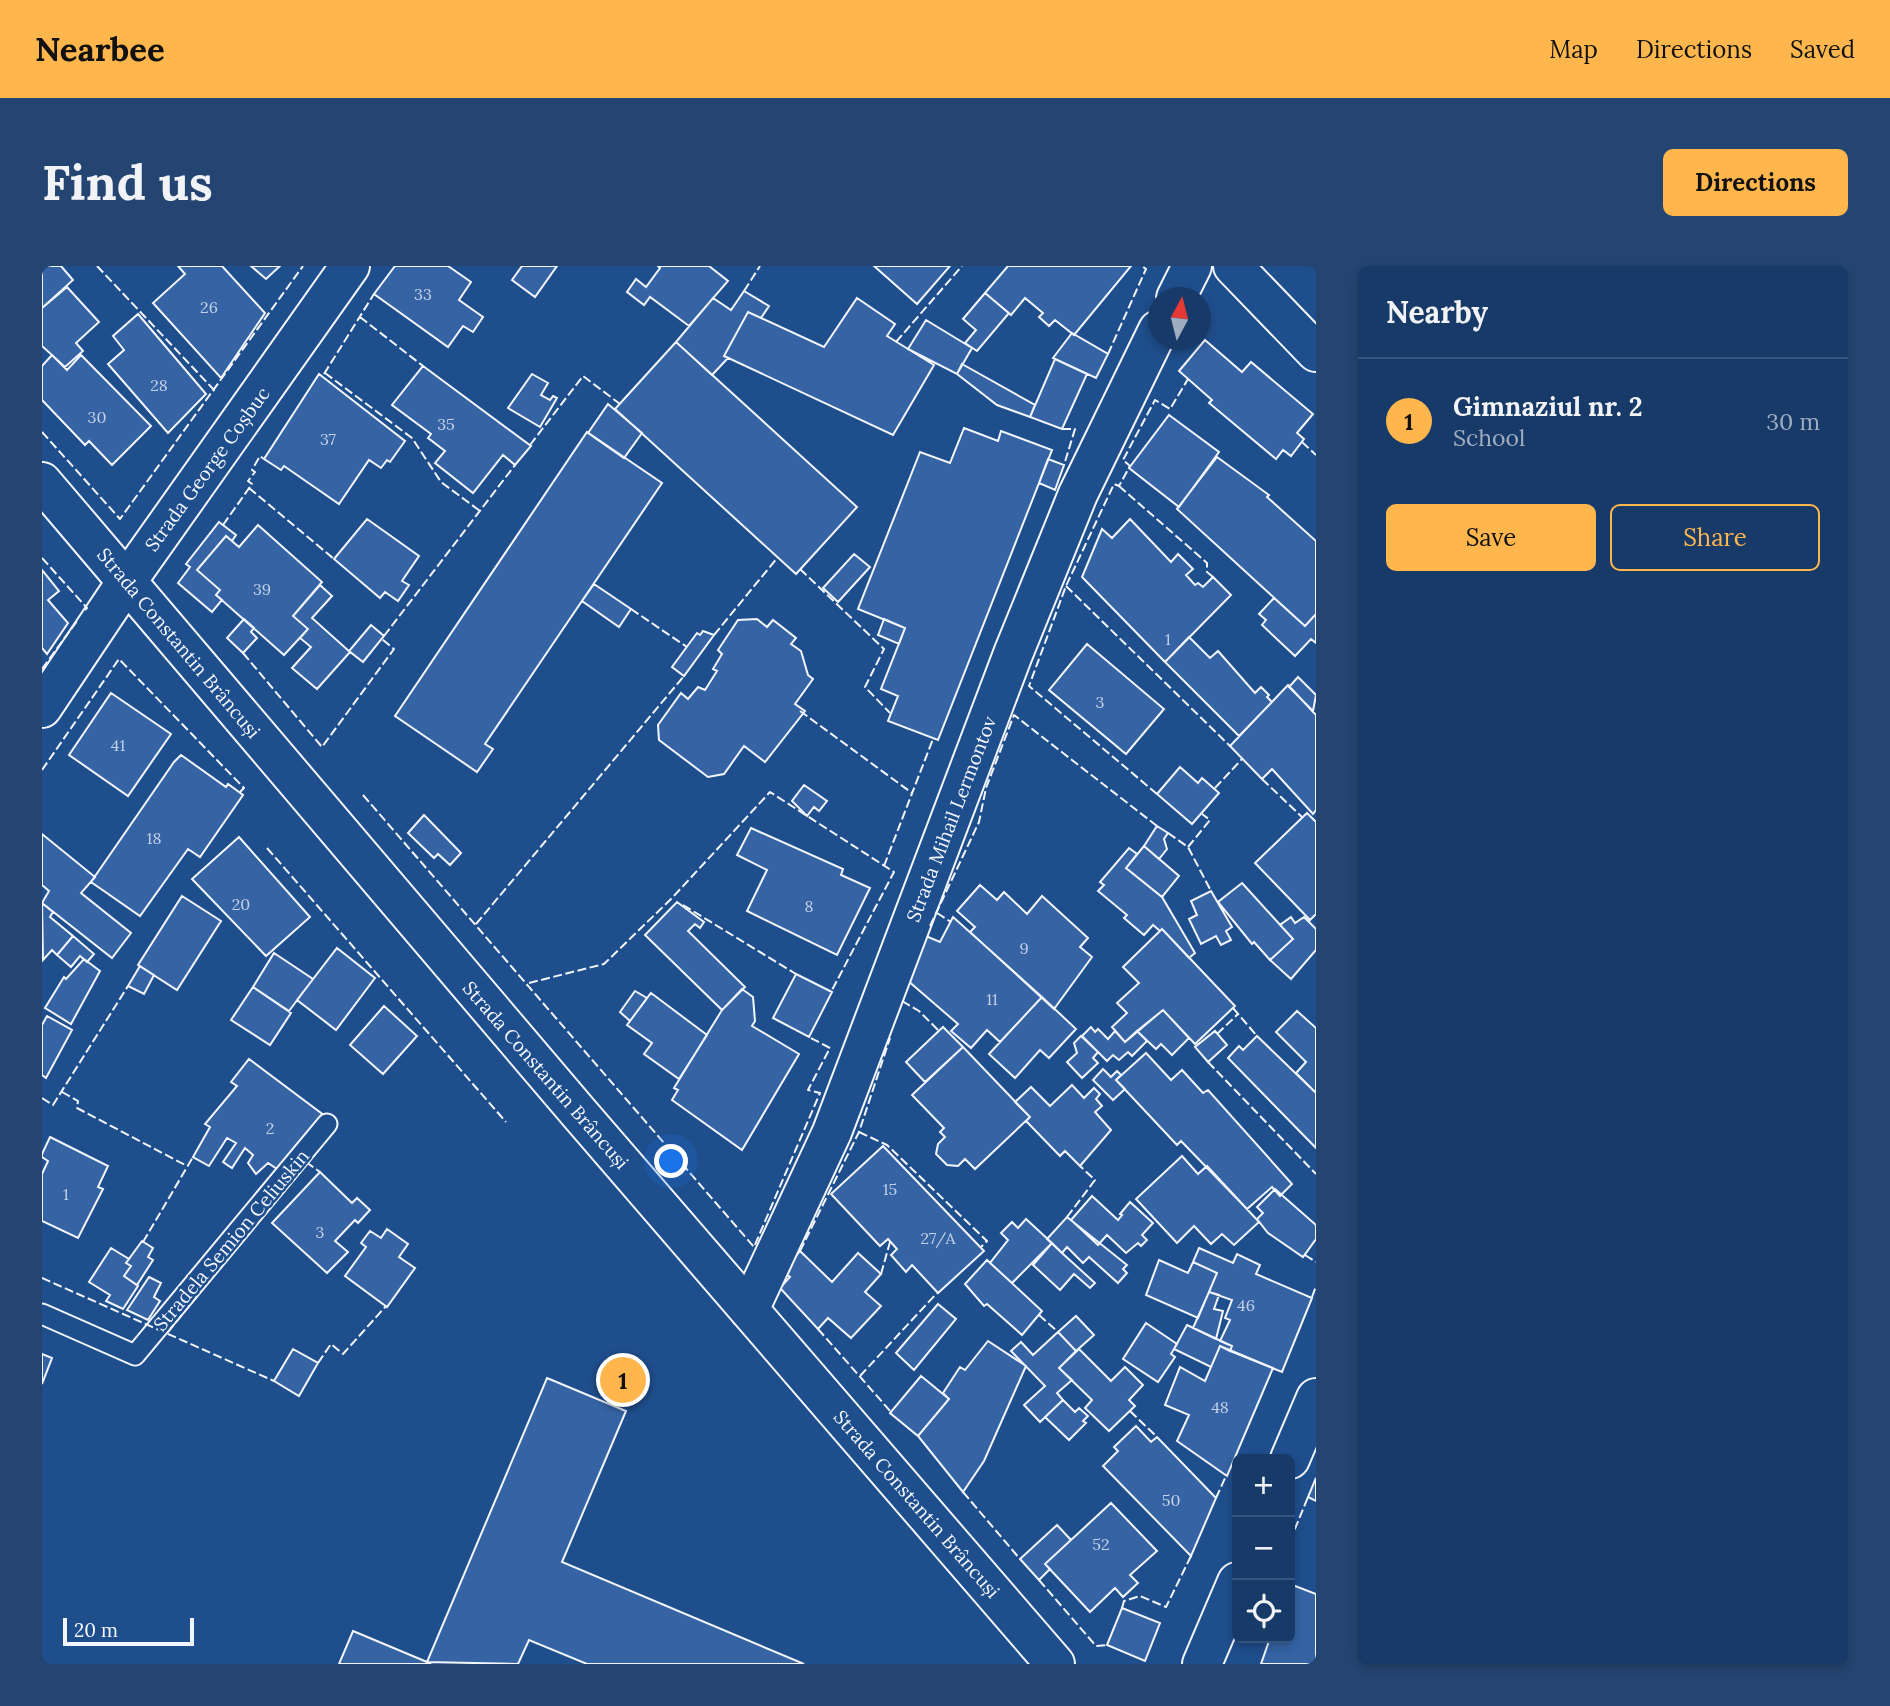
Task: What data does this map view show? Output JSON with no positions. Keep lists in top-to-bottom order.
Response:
{
  "streets": {
    "street": ["Strada George Coșbuc", "Strada Constantin Brâncuși", "Strada Mihail Lermontov"],
    "lane": ["Stradela Semion Celiuskin"]
  },
  "crossings": [
    ["Strada George Coșbuc", "Strada Constantin Brâncuși"],
    ["Strada Constantin Brâncuși", "Strada Mihail Lermontov"]
  ],
  "house_numbers": [
    "33",
    "26",
    "28",
    "30",
    "35",
    "37",
    "39",
    "1",
    "3",
    "41",
    "18",
    "20",
    "8",
    "9",
    "11",
    "2",
    "15",
    "1",
    "3",
    "27/A",
    "46",
    "48",
    "50",
    "52"
  ],
  "scale_bar": "20 m",
  "north": "top",
  "page": {
    "header": "Nearbee",
    "nav": ["Map", "Directions", "Saved"],
    "buttons": [
      "Directions",
      ["Save", "Share"]
    ],
    "title": "Find us",
    "heading": "Nearby",
    "list": [
      {
        "mark": "1",
        "name": "Gimnaziul nr. 2",
        "note": "School",
        "value": "30 m"
      }
    ],
    "pins": "1",
    "map_buttons": ["+", "−"],
    "scale": "20 m"
  }
}
